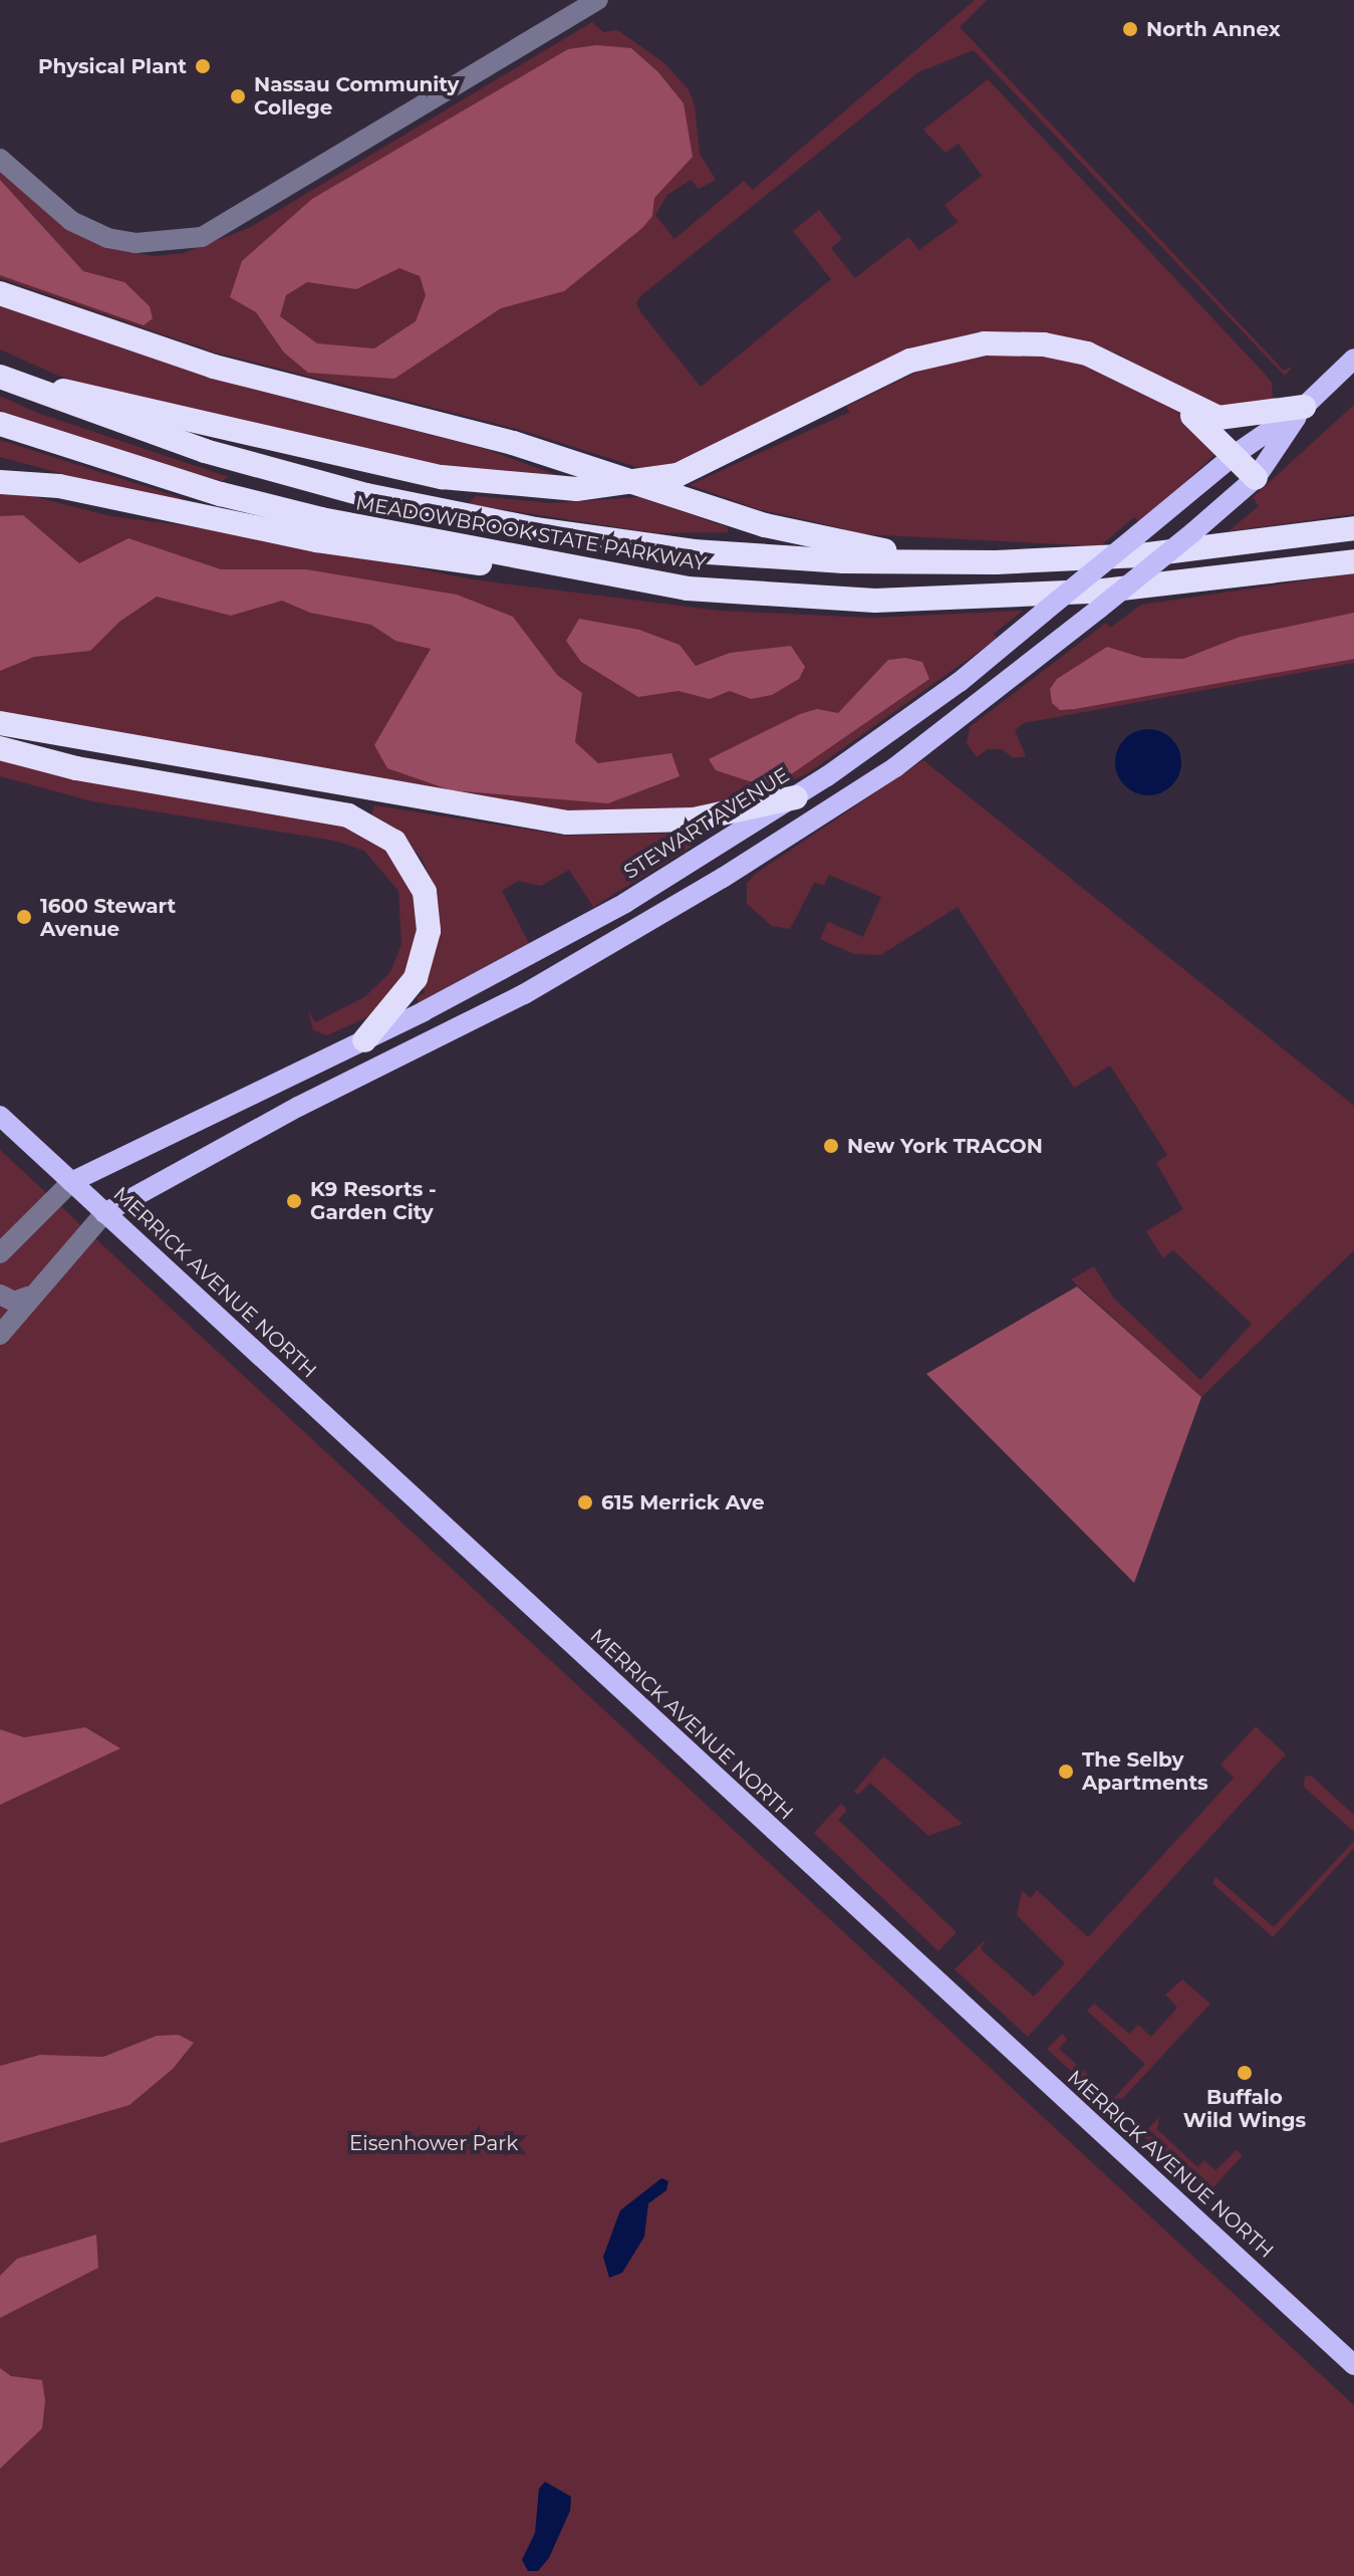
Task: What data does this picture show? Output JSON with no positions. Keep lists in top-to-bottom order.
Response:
{
  "streets": {
    "highway": ["MEADOWBROOK STATE PARKWAY"],
    "main road": ["STEWART AVENUE", "MERRICK AVENUE NORTH"]
  },
  "crossings": [
    ["STEWART AVENUE", "MERRICK AVENUE NORTH"]
  ],
  "parks": ["Eisenhower Park"],
  "places": [
    "North Annex",
    "Physical Plant",
    "Nassau Community College",
    "1600 Stewart Avenue",
    "New York TRACON",
    "K9 Resorts - Garden City",
    "615 Merrick Ave",
    "The Selby Apartments",
    "Buffalo Wild Wings"
  ]
}
